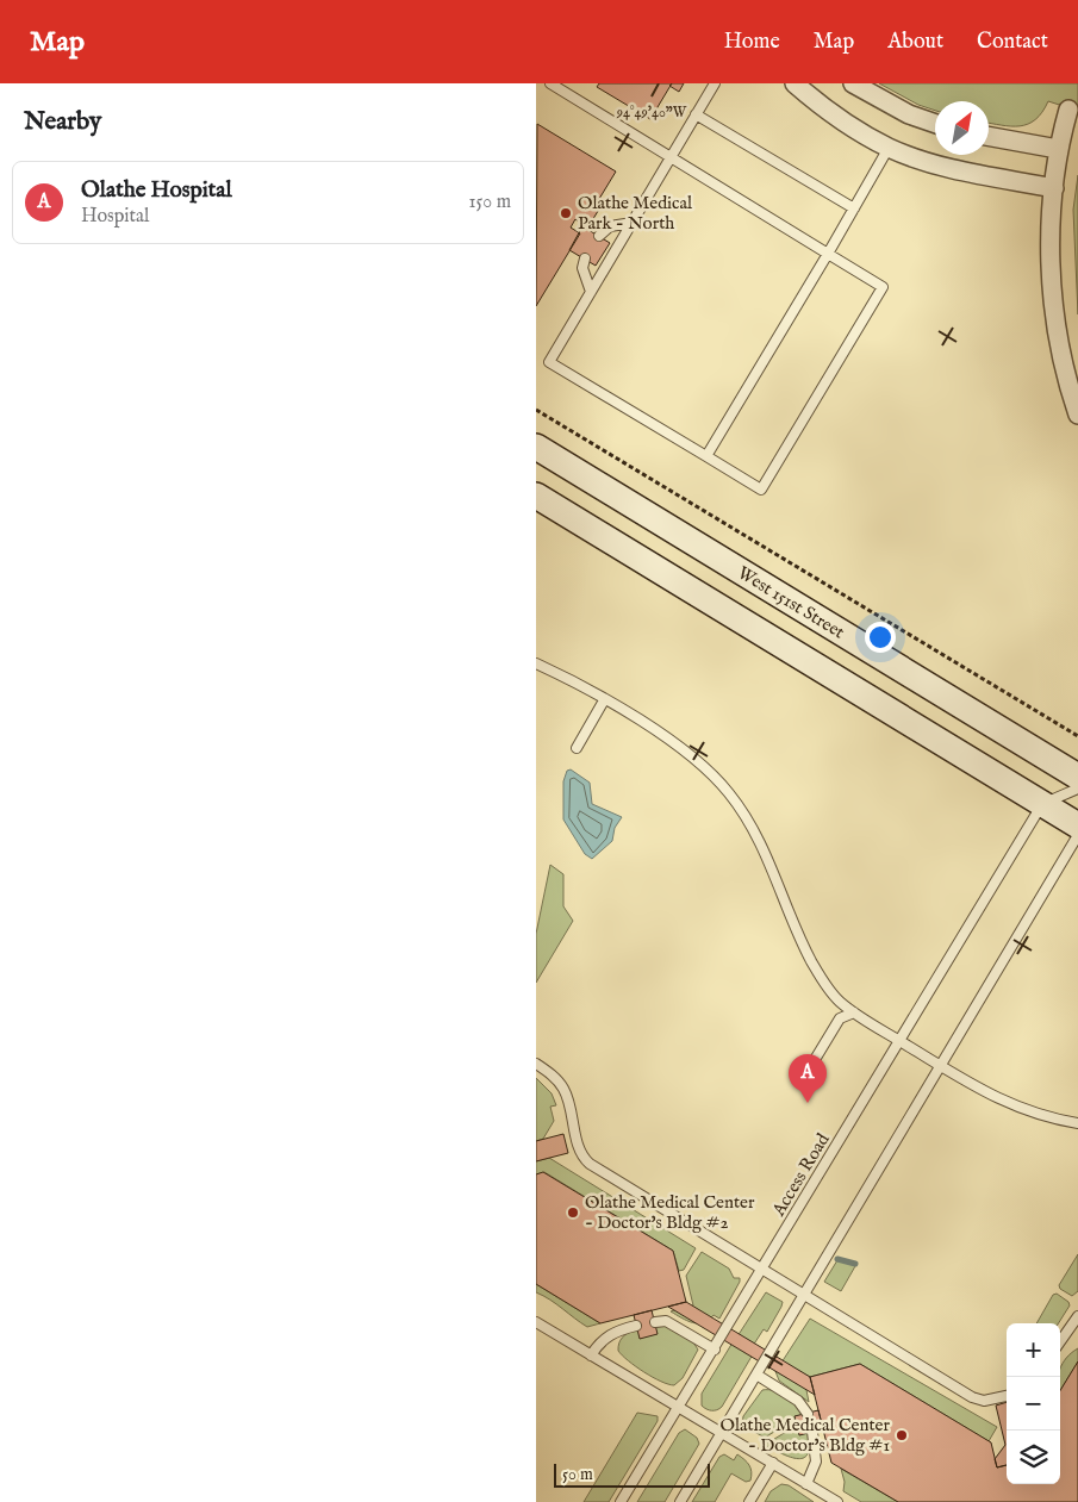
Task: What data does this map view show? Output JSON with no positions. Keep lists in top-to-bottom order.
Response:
{
  "streets": {
    "main road": ["West 151st Street"],
    "lane": ["Access Road"]
  },
  "places": ["Olathe Medical Park - North", "Olathe Medical Center - Doctor's Bldg #2", "Olathe Medical Center - Doctor's Bldg #1"],
  "scale_bar": "50 m",
  "north": "top right",
  "page": {
    "header": "Map",
    "nav": [
      "Home",
      "Map",
      "About",
      "Contact"
    ],
    "heading": "Nearby",
    "list": [
      {
        "mark": "A",
        "name": "Olathe Hospital",
        "note": "Hospital",
        "value": "150 m"
      }
    ],
    "pins": "A",
    "map_buttons": ["+", "−"],
    "scale": "50 m"
  },
  "coordinates": ["94°49'40\"W"]
}
